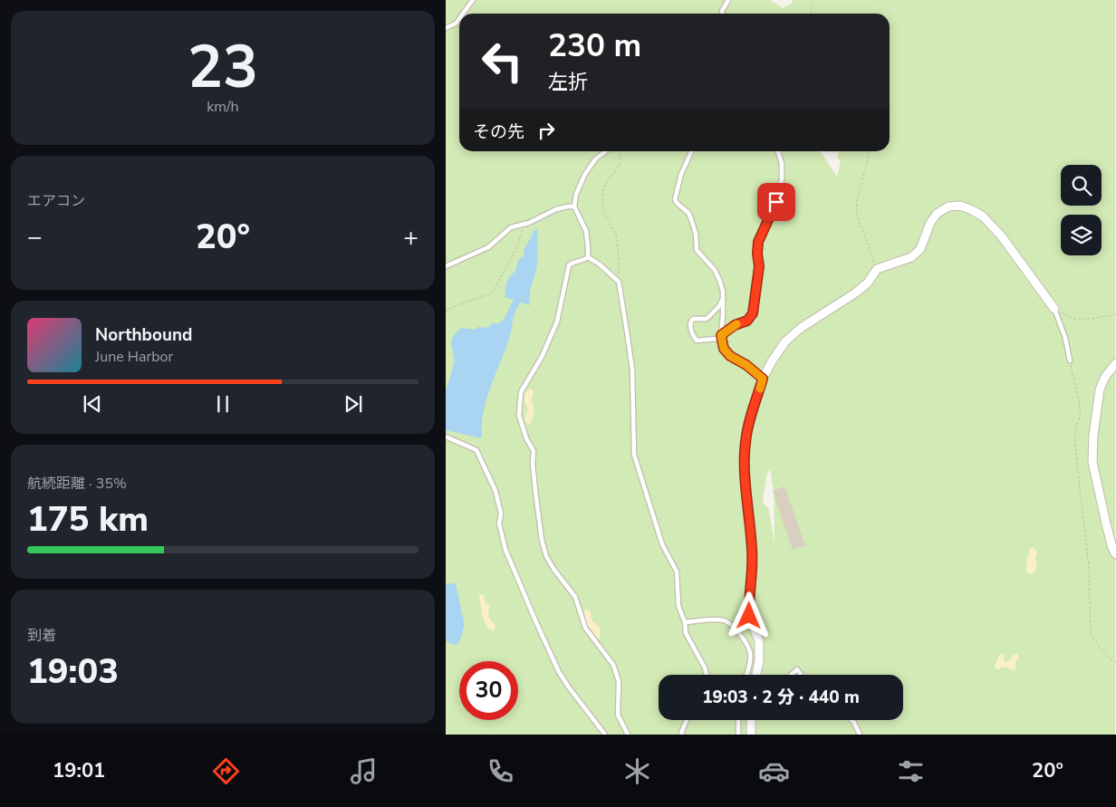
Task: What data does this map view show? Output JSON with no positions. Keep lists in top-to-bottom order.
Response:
{
  "page": {
    "tile": [
      ["23", "km/h"],
      "エアコン",
      ["航続距離 · 35%", "175 km"],
      ["到着", "19:03"]
    ],
    "turn": ["230 m", "左折"],
    "then": "その先",
    "heat": ["−", "20°", "+"],
    "song": ["Northbound", "June Harbor"],
    "limit": "30",
    "trip": "19:03 · 2 分 · 440 m",
    "tabs": ["19:01", "20°"]
  }
}
